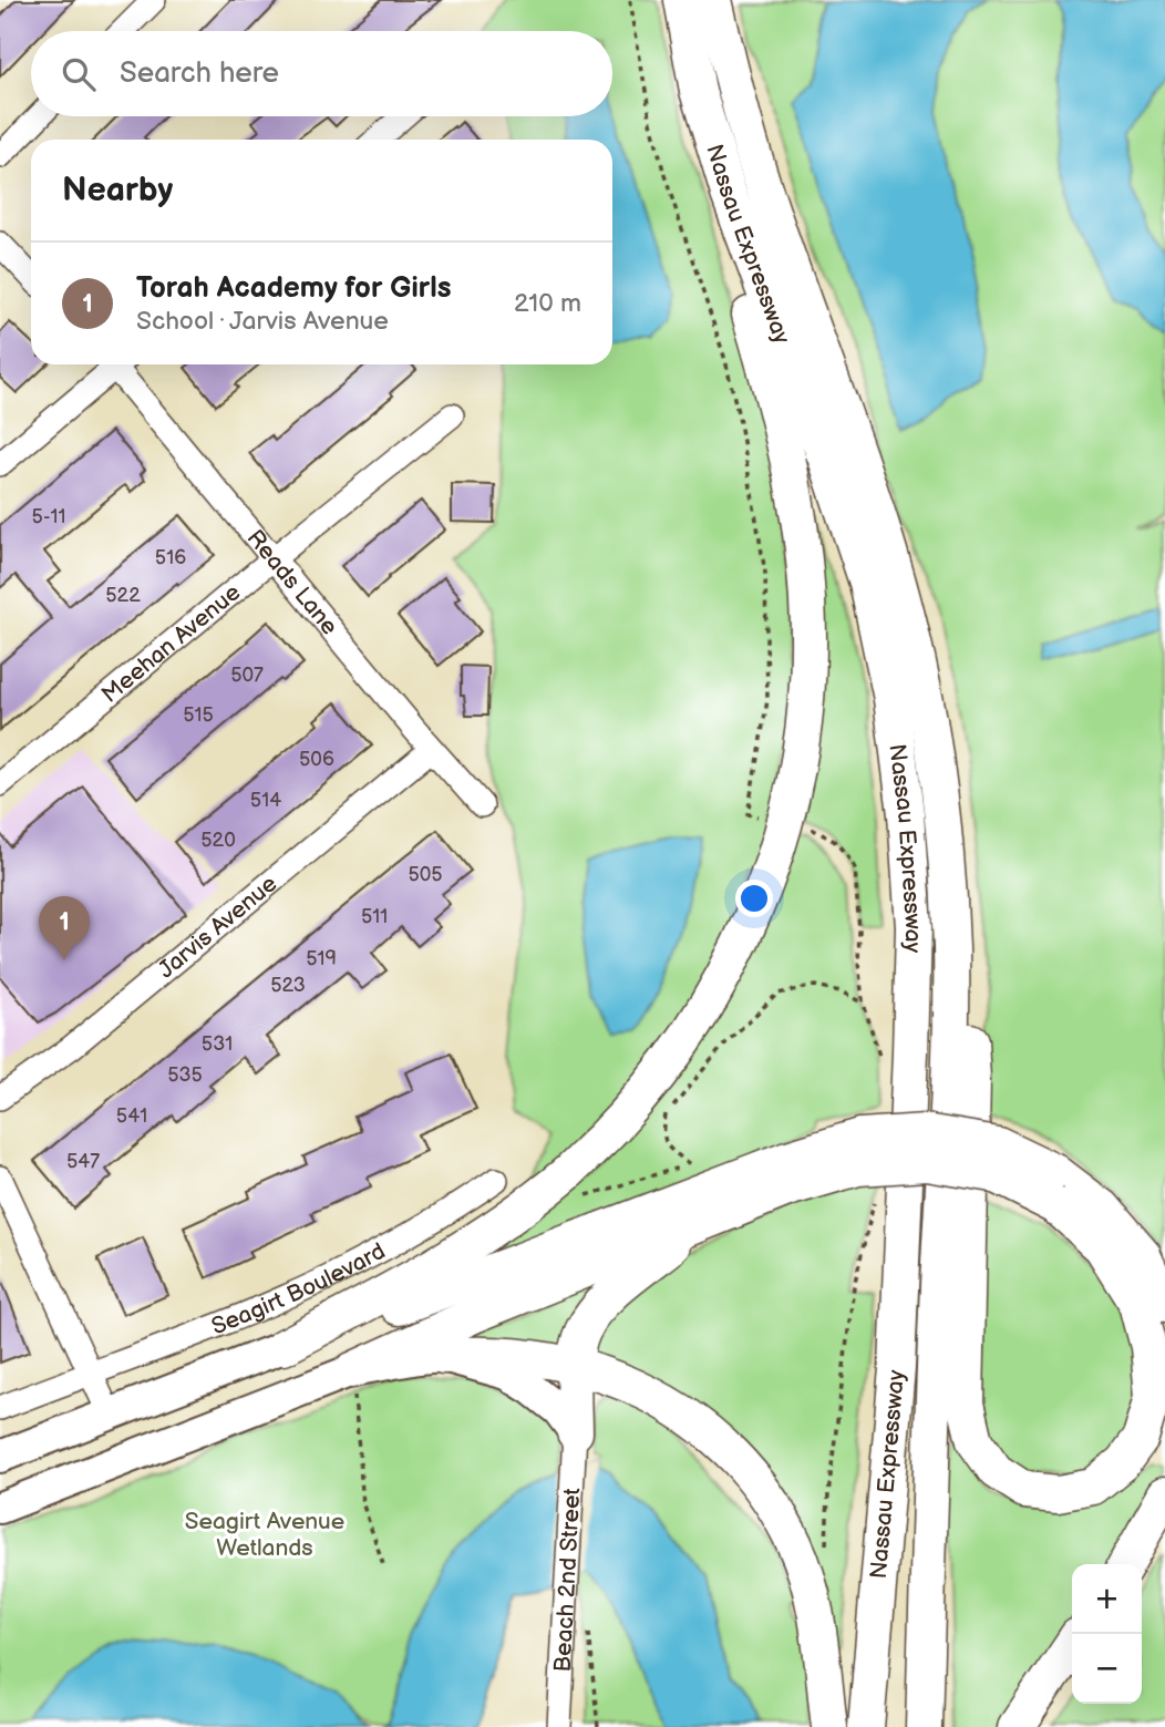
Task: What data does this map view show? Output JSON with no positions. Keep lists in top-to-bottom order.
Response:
{
  "streets": {
    "highway": ["Nassau Expressway"],
    "main road": ["Seagirt Boulevard"],
    "street": [
      "Reads Lane",
      "Meehan Avenue",
      "Jarvis Avenue",
      "Beach 2nd Street"
    ]
  },
  "crossings": [
    ["Reads Lane", "Meehan Avenue"],
    ["Reads Lane", "Jarvis Avenue"]
  ],
  "parks": ["Seagirt Avenue Wetlands"],
  "house_numbers": [
    "5-11",
    "516",
    "522",
    "507",
    "515",
    "506",
    "514",
    "520",
    "505",
    "511",
    "519",
    "523",
    "531",
    "535",
    "541",
    "547"
  ],
  "page": {
    "search": "Search here",
    "heading": "Nearby",
    "list": [
      {
        "mark": "1",
        "name": "Torah Academy for Girls",
        "note": "School · Jarvis Avenue",
        "value": "210 m"
      }
    ],
    "pins": "1",
    "map_buttons": ["+", "−"]
  }
}
